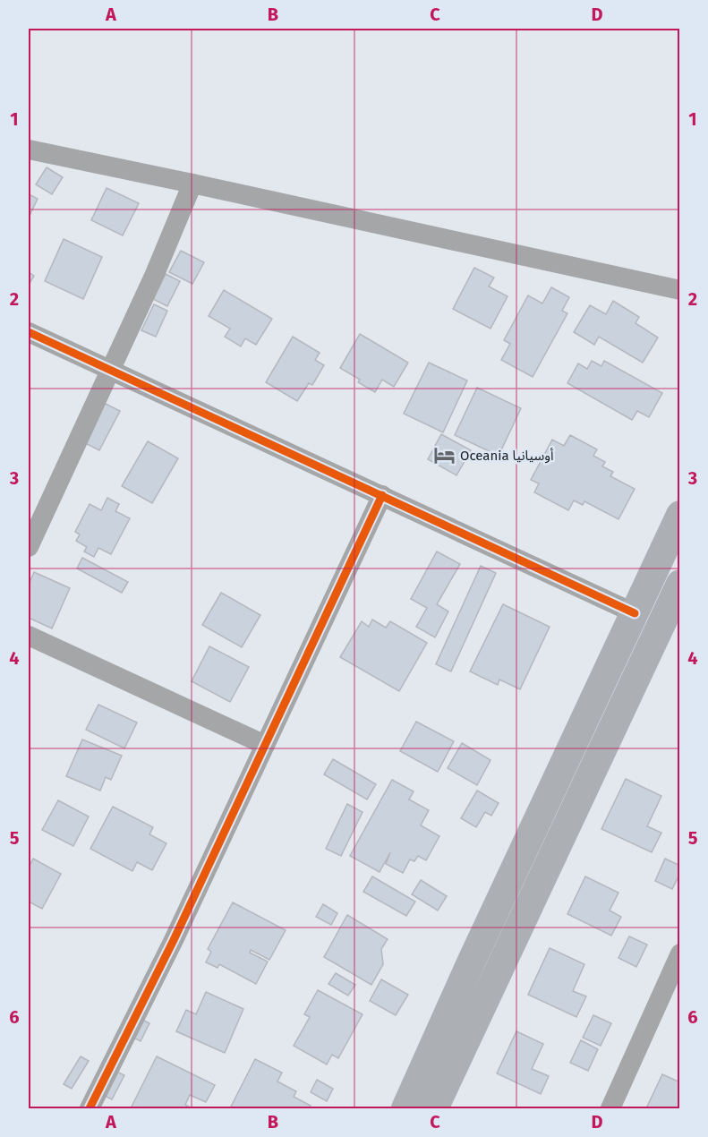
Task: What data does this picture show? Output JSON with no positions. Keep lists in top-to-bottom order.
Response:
{
  "places": {
    "hotel": ["Oceania أوسيانيا"]
  },
  "grid": {
    "columns": [
      "A",
      "B",
      "C",
      "D"
    ],
    "rows": [
      "1",
      "2",
      "3",
      "4",
      "5",
      "6"
    ]
  }
}
